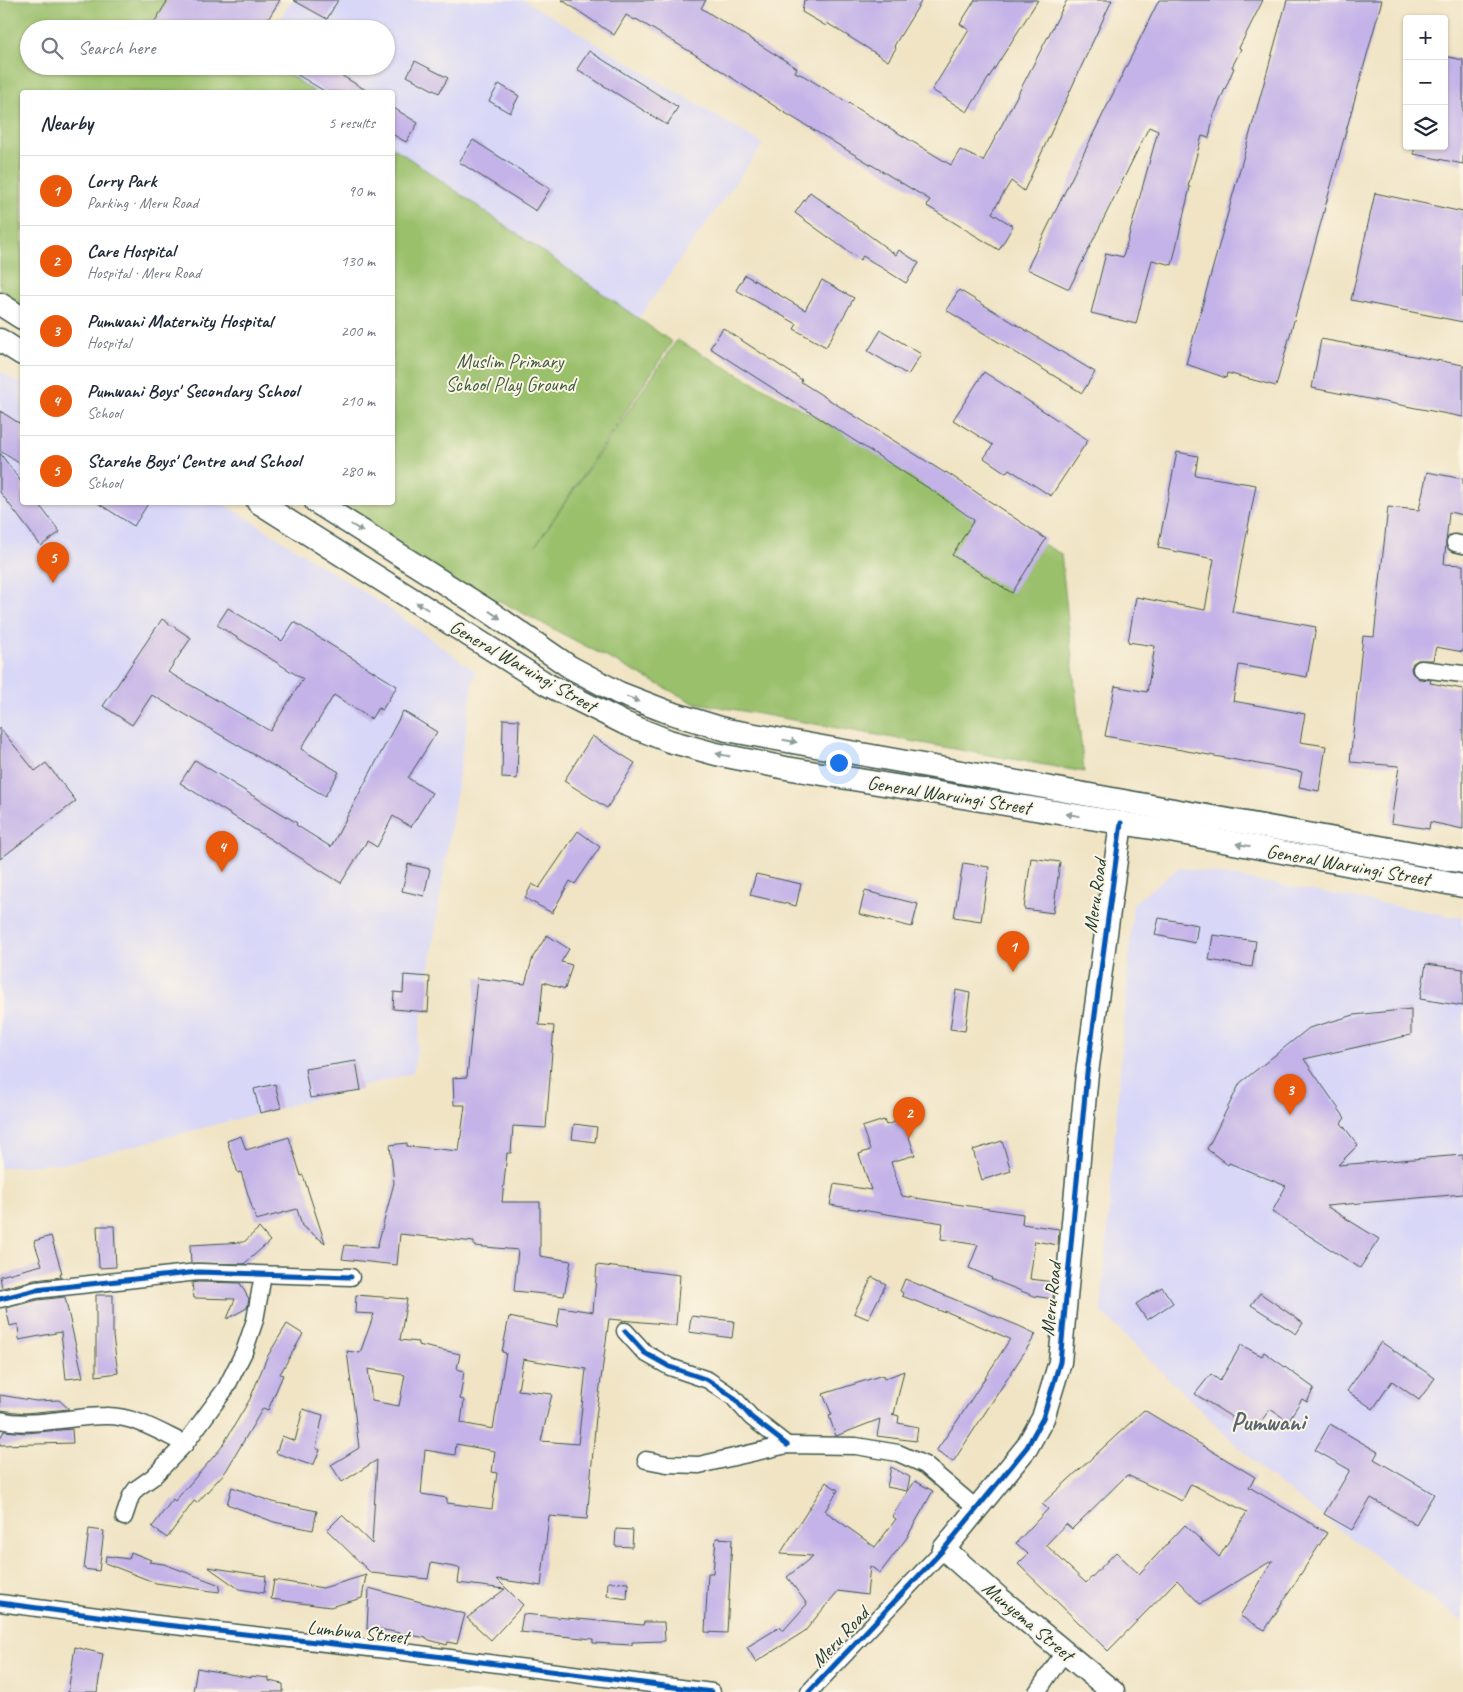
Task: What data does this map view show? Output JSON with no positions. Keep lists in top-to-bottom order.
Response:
{
  "streets": {
    "main road": ["General Waruingi Street", "Meru Road", "Munyema Street"],
    "street": ["Lumbwa Street"]
  },
  "crossings": [
    ["General Waruingi Street", "Meru Road"],
    ["Meru Road", "Munyema Street"]
  ],
  "districts": ["Pumwani"],
  "parks": ["Muslim Primary School Play Ground"],
  "page": {
    "map_buttons": ["+", "−"],
    "search": "Search here",
    "heading": ["Nearby", "5 results"],
    "list": [
      {
        "mark": "1",
        "name": "Lorry Park",
        "note": "Parking · Meru Road",
        "value": "90 m"
      },
      {
        "mark": "2",
        "name": "Care Hospital",
        "note": "Hospital · Meru Road",
        "value": "130 m"
      },
      {
        "mark": "3",
        "name": "Pumwani Maternity Hospital",
        "note": "Hospital",
        "value": "200 m"
      },
      {
        "mark": "4",
        "name": "Pumwani Boys' Secondary School",
        "note": "School",
        "value": "210 m"
      },
      {
        "mark": "5",
        "name": "Starehe Boys' Centre and School",
        "note": "School",
        "value": "280 m"
      }
    ],
    "pins": [
      "5",
      "4",
      "1",
      "3",
      "2"
    ]
  }
}
